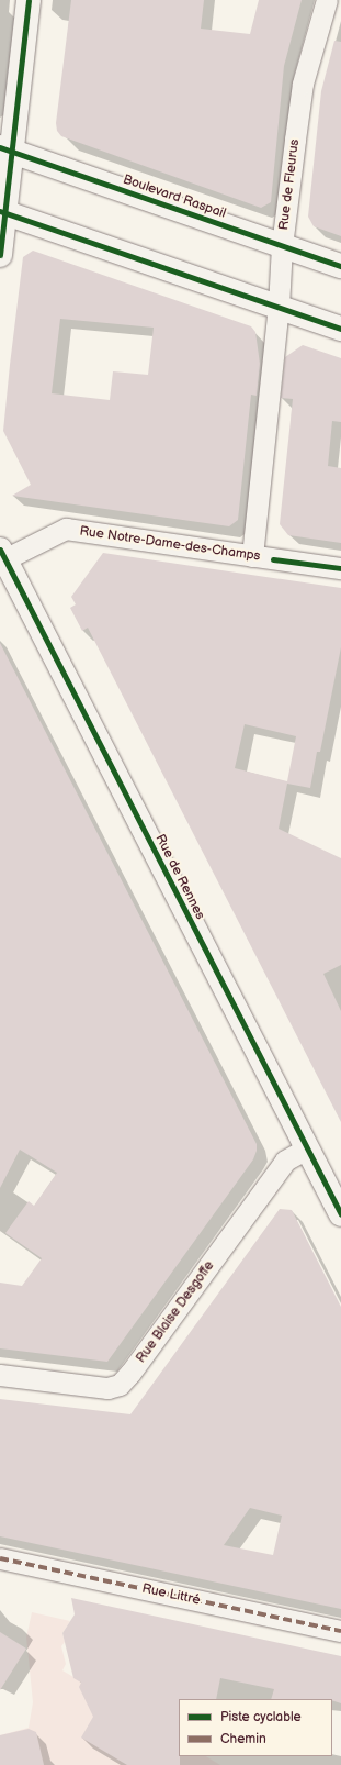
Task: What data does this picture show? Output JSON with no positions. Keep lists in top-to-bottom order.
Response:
{
  "streets": {
    "main road": ["Boulevard Raspail", "Rue de Rennes"],
    "street": [
      "Rue de Fleurus",
      "Rue Notre-Dame-des-Champs",
      "Rue Blaise Desgoffe",
      "Rue Littré"
    ]
  },
  "crossings": [
    ["Rue de Fleurus", "Boulevard Raspail"],
    ["Rue de Fleurus", "Rue Notre-Dame-des-Champs"],
    ["Rue Notre-Dame-des-Champs", "Rue de Rennes"],
    ["Rue de Rennes", "Rue Blaise Desgoffe"]
  ],
  "legend": ["Piste cyclable", "Chemin"]
}
